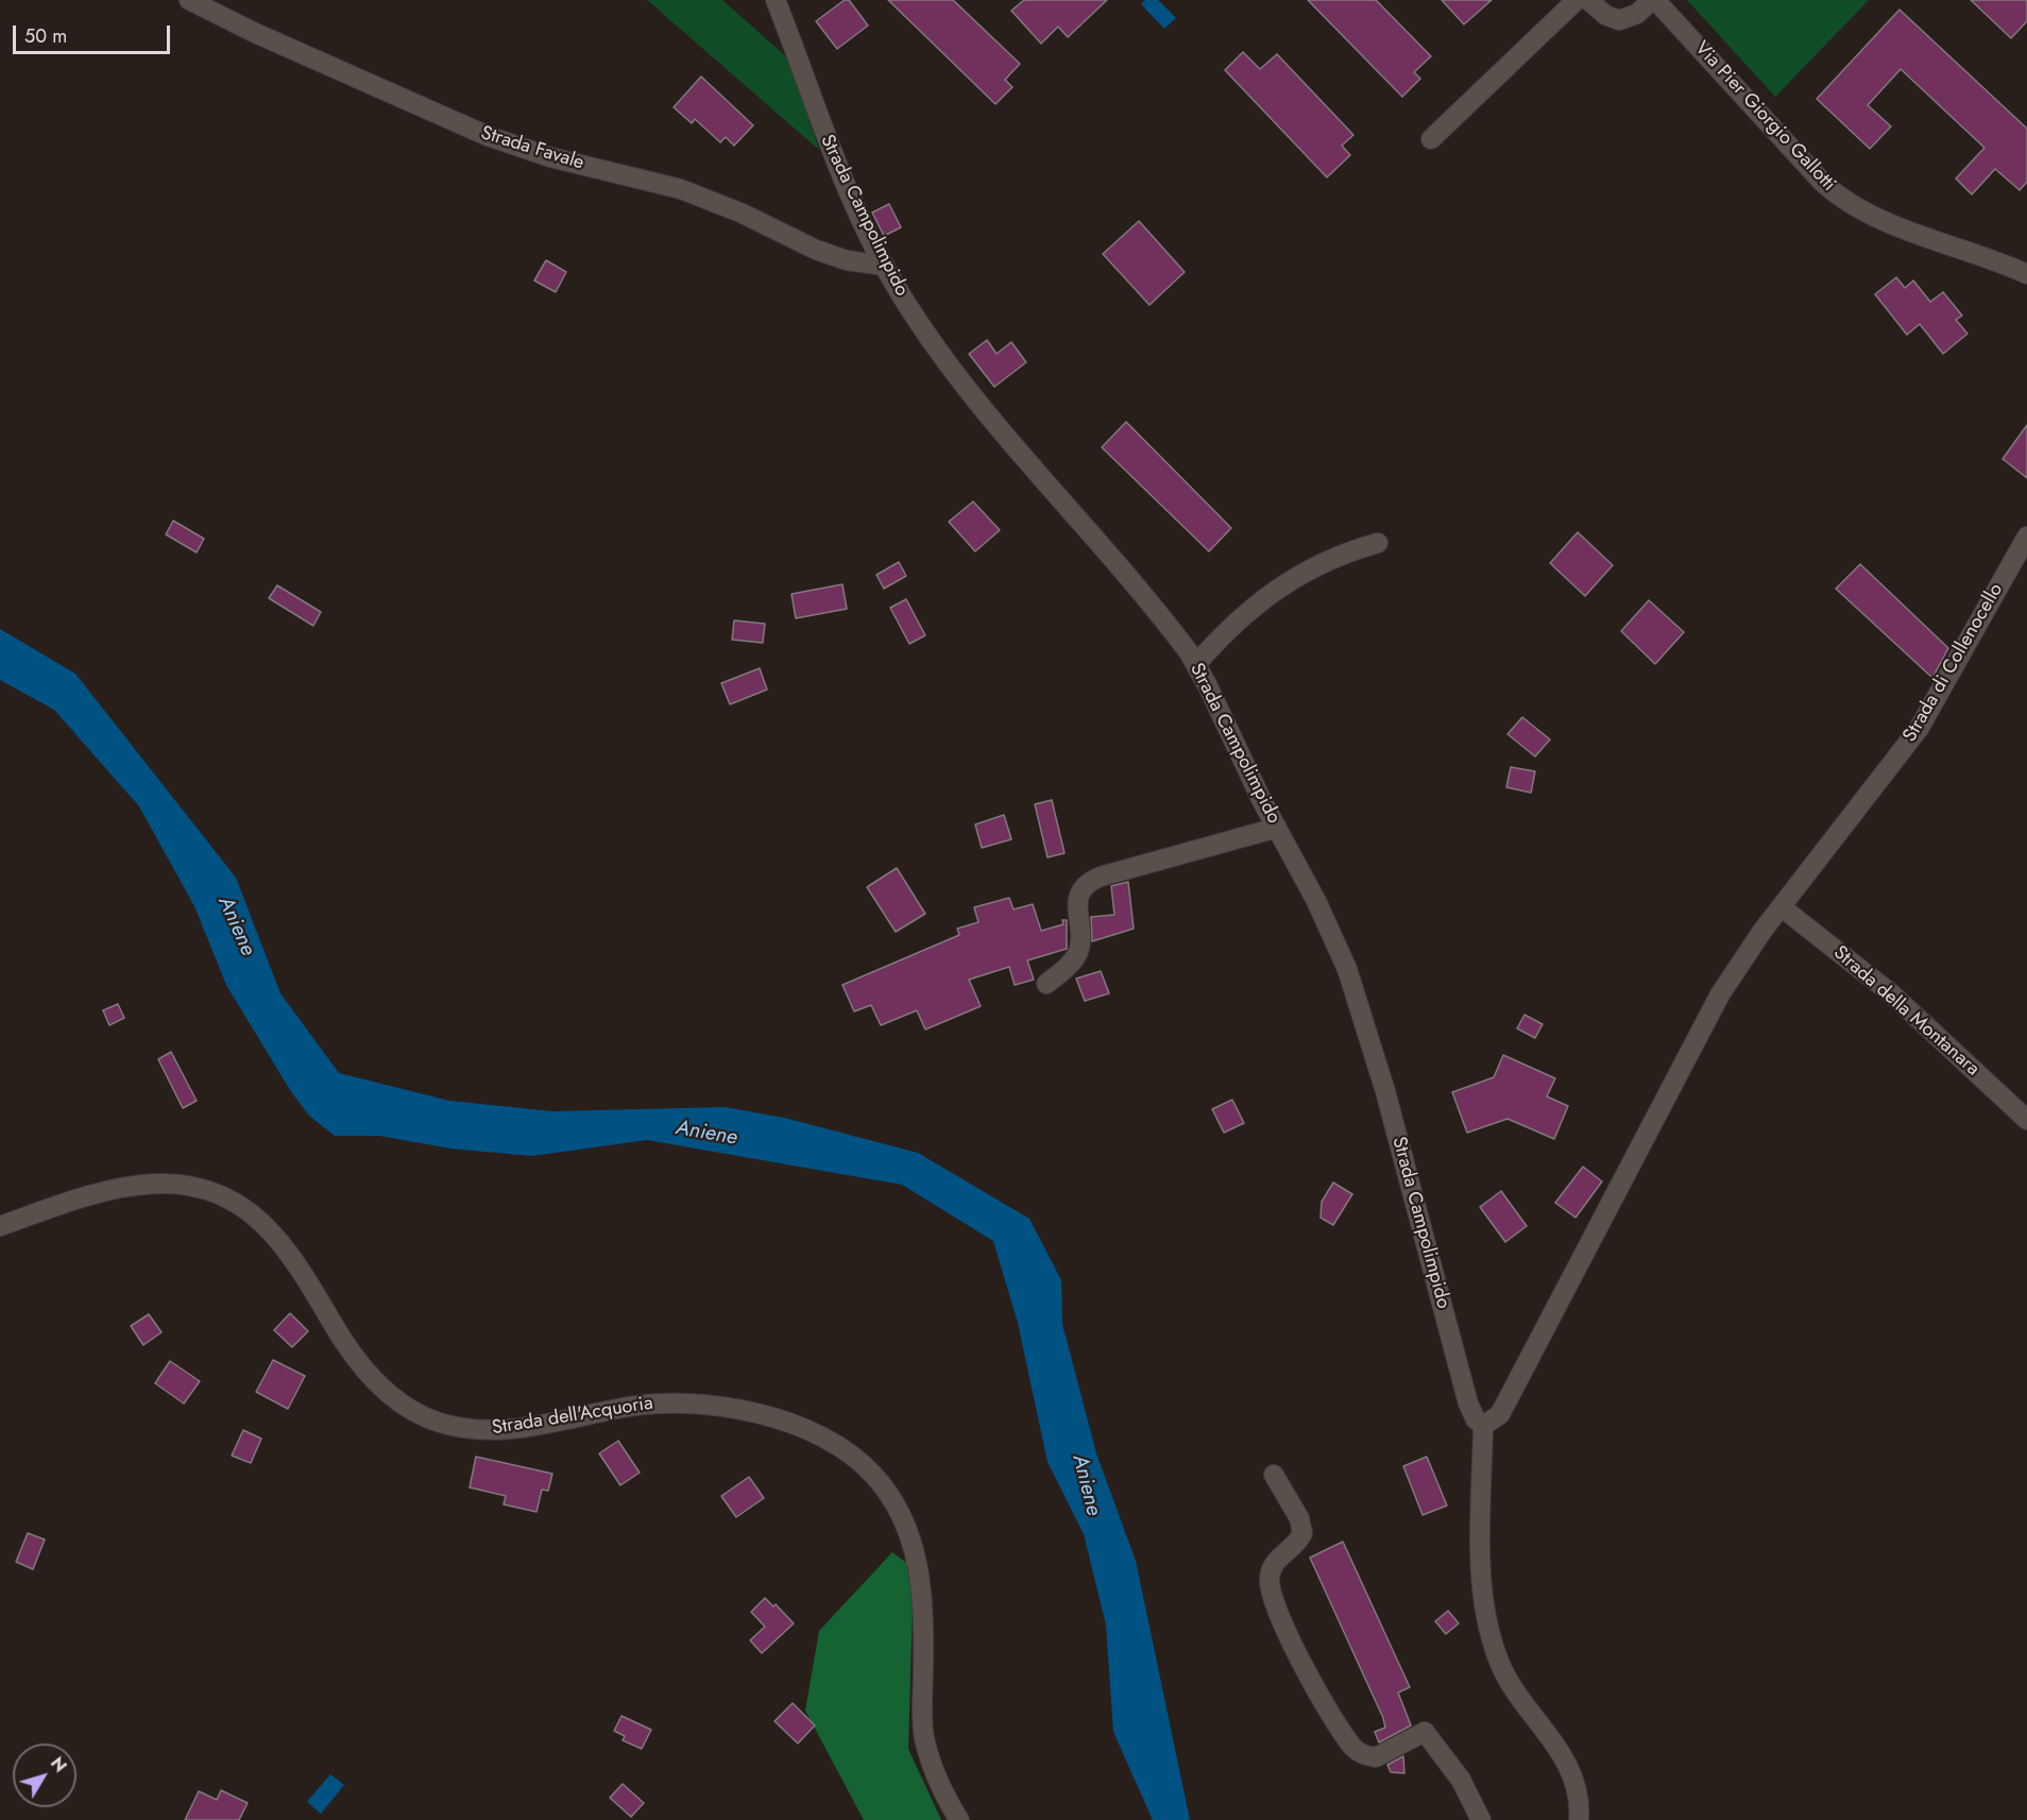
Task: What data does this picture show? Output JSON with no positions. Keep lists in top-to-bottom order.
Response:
{
  "streets": {
    "street": [
      "Via Pier Giorgio Gallotti",
      "Strada Favale",
      "Strada Campolimpido",
      "Strada di Collenocello",
      "Strada della Montanara",
      "Strada dell'Acquoria"
    ]
  },
  "crossings": [
    ["Strada Favale", "Strada Campolimpido"],
    ["Strada Campolimpido", "Strada di Collenocello"],
    ["Strada di Collenocello", "Strada della Montanara"]
  ],
  "water": ["Aniene"],
  "scale_bar": "50 m",
  "north": "top right"
}
